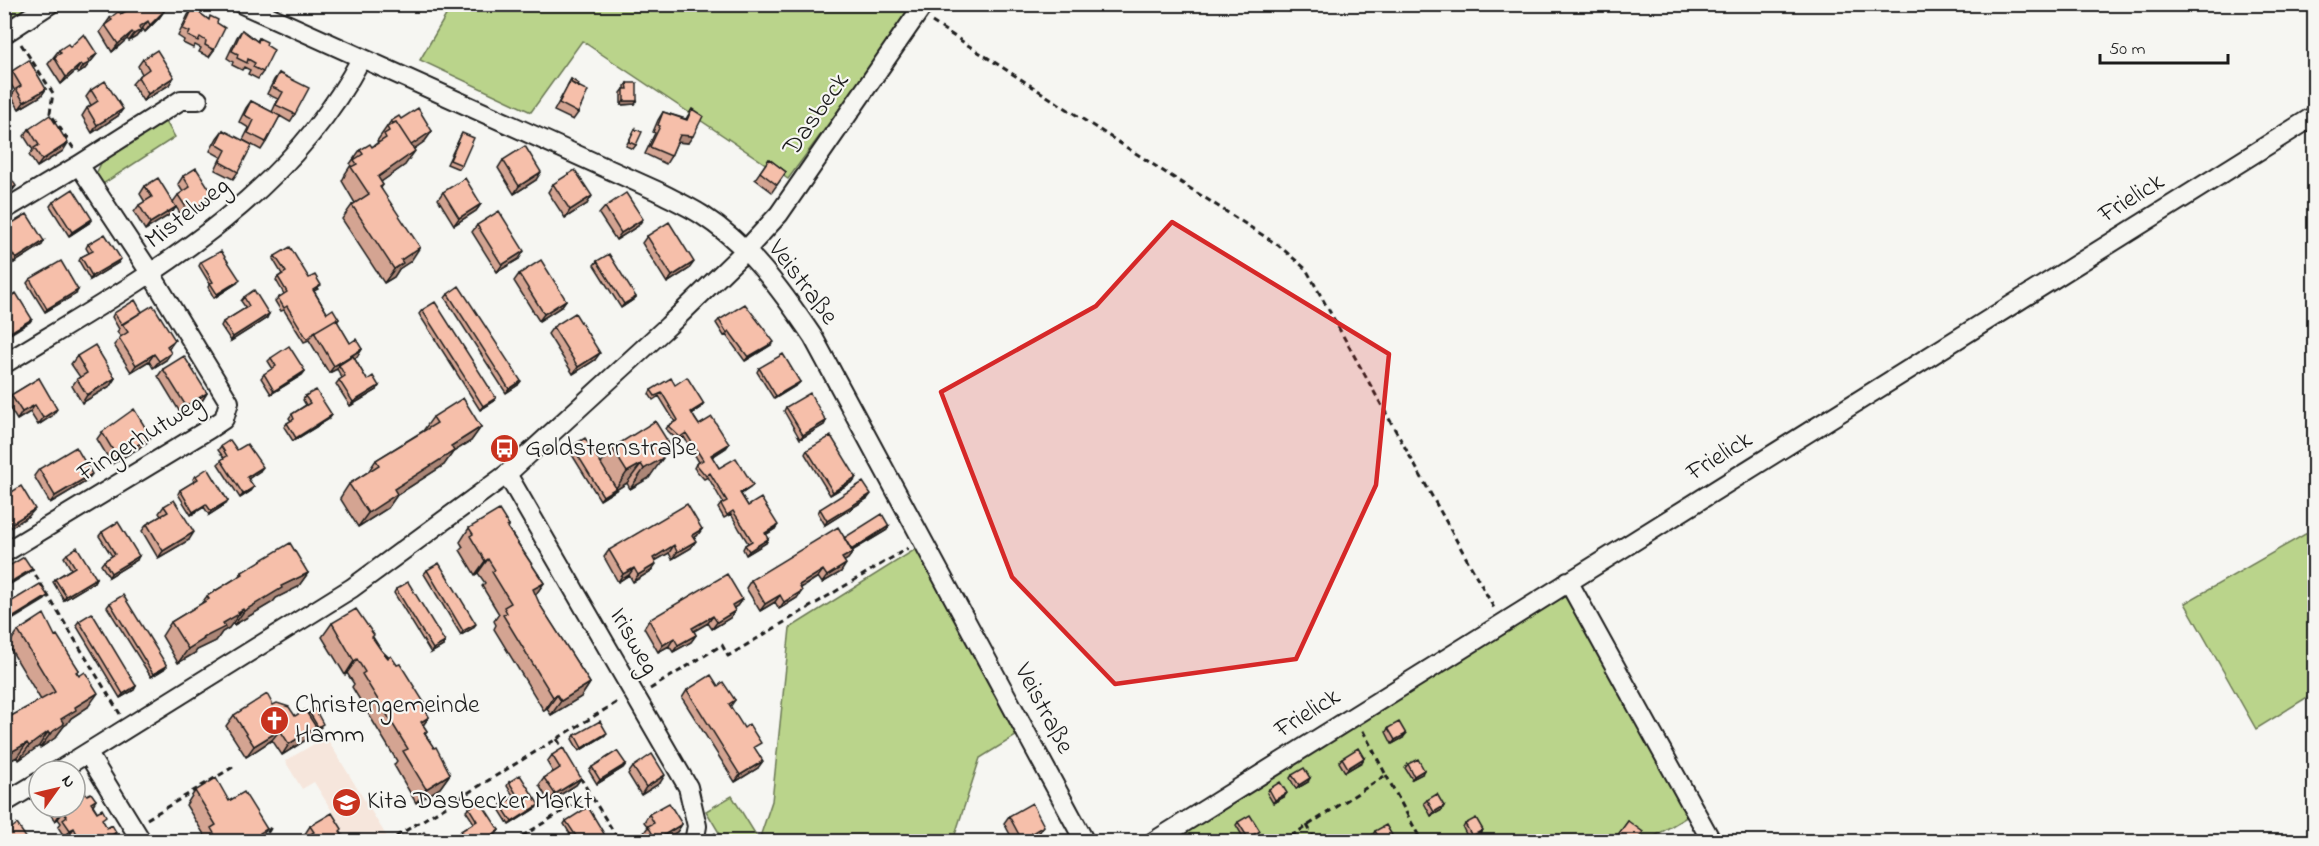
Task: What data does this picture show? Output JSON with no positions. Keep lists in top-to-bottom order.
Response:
{
  "streets": {
    "street": [
      "Dasbeck",
      "Frielick",
      "Mistelweg",
      "Veistraße",
      "Fingerhutweg",
      "Irisweg"
    ]
  },
  "crossings": [
    ["Dasbeck", "Veistraße"],
    ["Mistelweg", "Veistraße"],
    ["Mistelweg", "Fingerhutweg"]
  ],
  "places": {
    "bus stop": ["Goldsternstraße"],
    "church": ["Christengemeinde Hamm"],
    "school or university": ["Kita Dasbecker Markt"]
  },
  "scale_bar": "50 m",
  "north": "top right"
}
